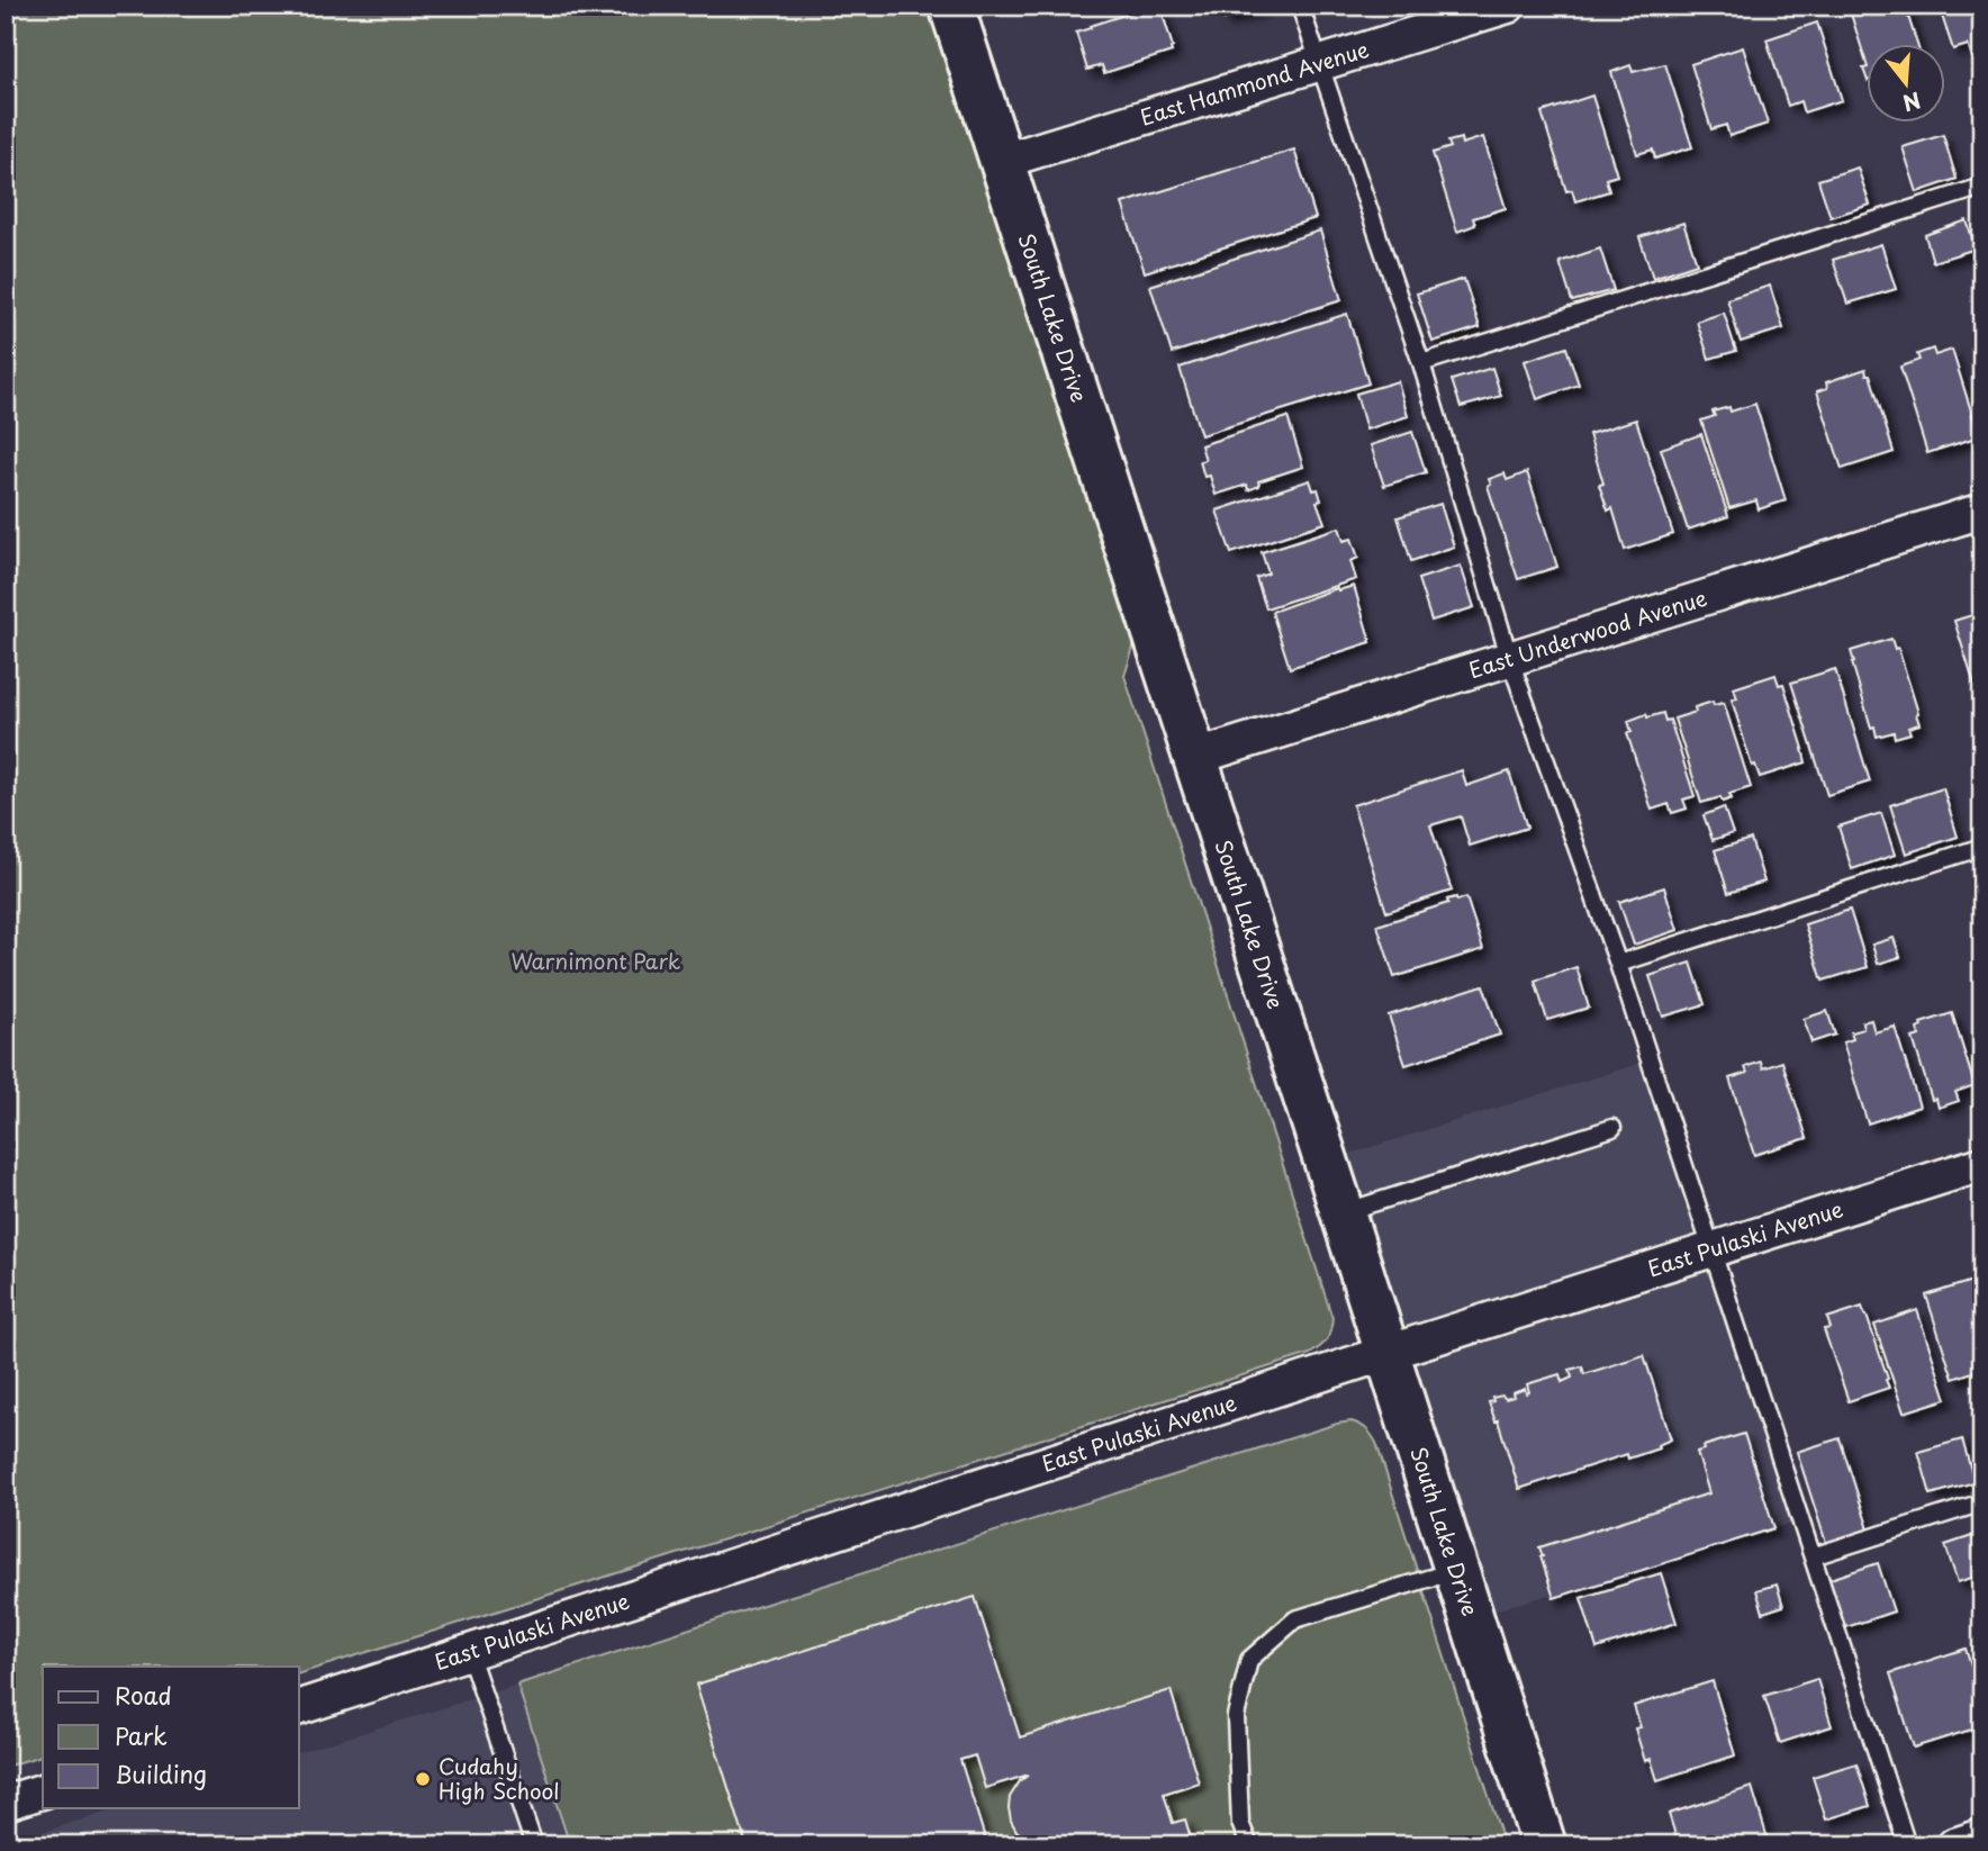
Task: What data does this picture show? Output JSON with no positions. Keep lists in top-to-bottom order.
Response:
{
  "streets": {
    "main road": ["South Lake Drive"],
    "street": ["East Hammond Avenue", "East Underwood Avenue", "East Pulaski Avenue"]
  },
  "crossings": [
    ["East Hammond Avenue", "South Lake Drive"],
    ["South Lake Drive", "East Underwood Avenue"],
    ["South Lake Drive", "East Pulaski Avenue"]
  ],
  "parks": ["Warnimont Park"],
  "places": ["Cudahy High School"],
  "legend": ["Road", "Park", "Building"],
  "north": "bottom"
}
